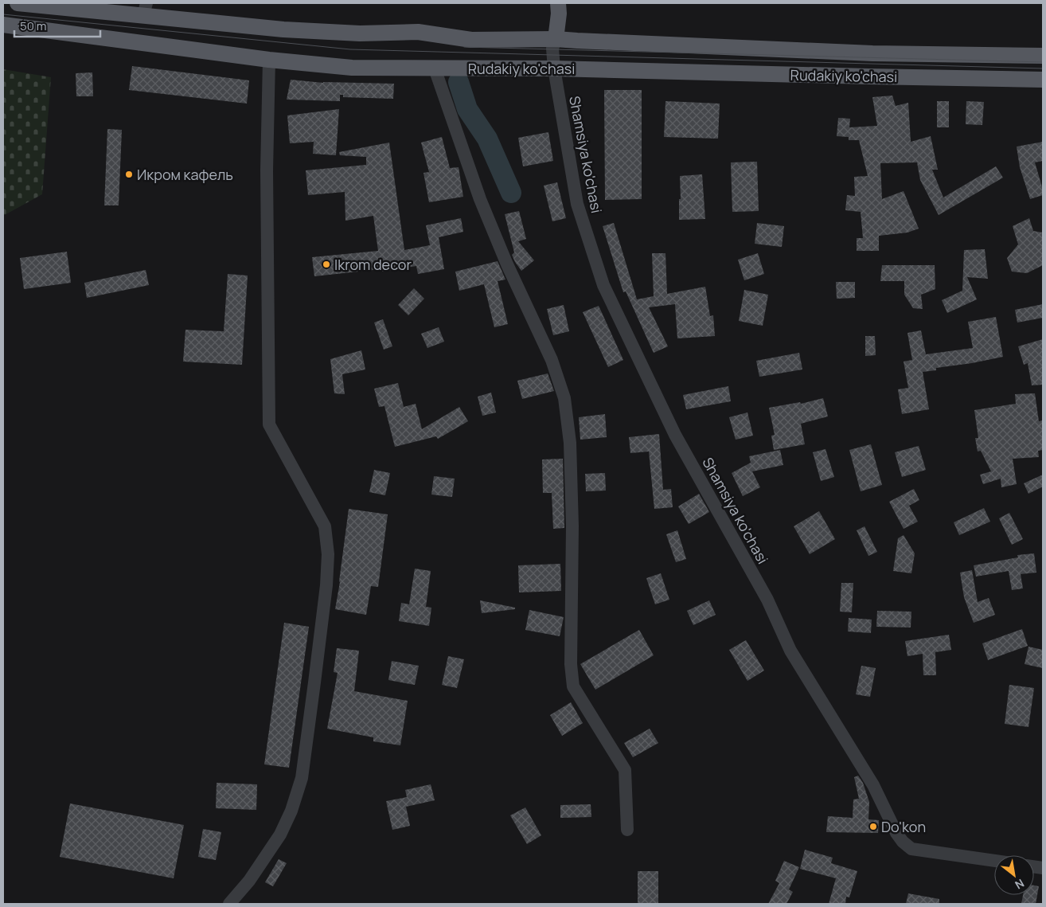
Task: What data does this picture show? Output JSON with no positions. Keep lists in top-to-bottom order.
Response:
{
  "streets": {
    "main road": ["Rudakiy ko'chasi"],
    "street": ["Shamsiya ko'chasi"]
  },
  "crossings": [
    ["Rudakiy ko'chasi", "Shamsiya ko'chasi"]
  ],
  "places": ["Икром кафель", "Ikrom decor", "Do'kon"],
  "scale_bar": "50 m",
  "north": "bottom right"
}
